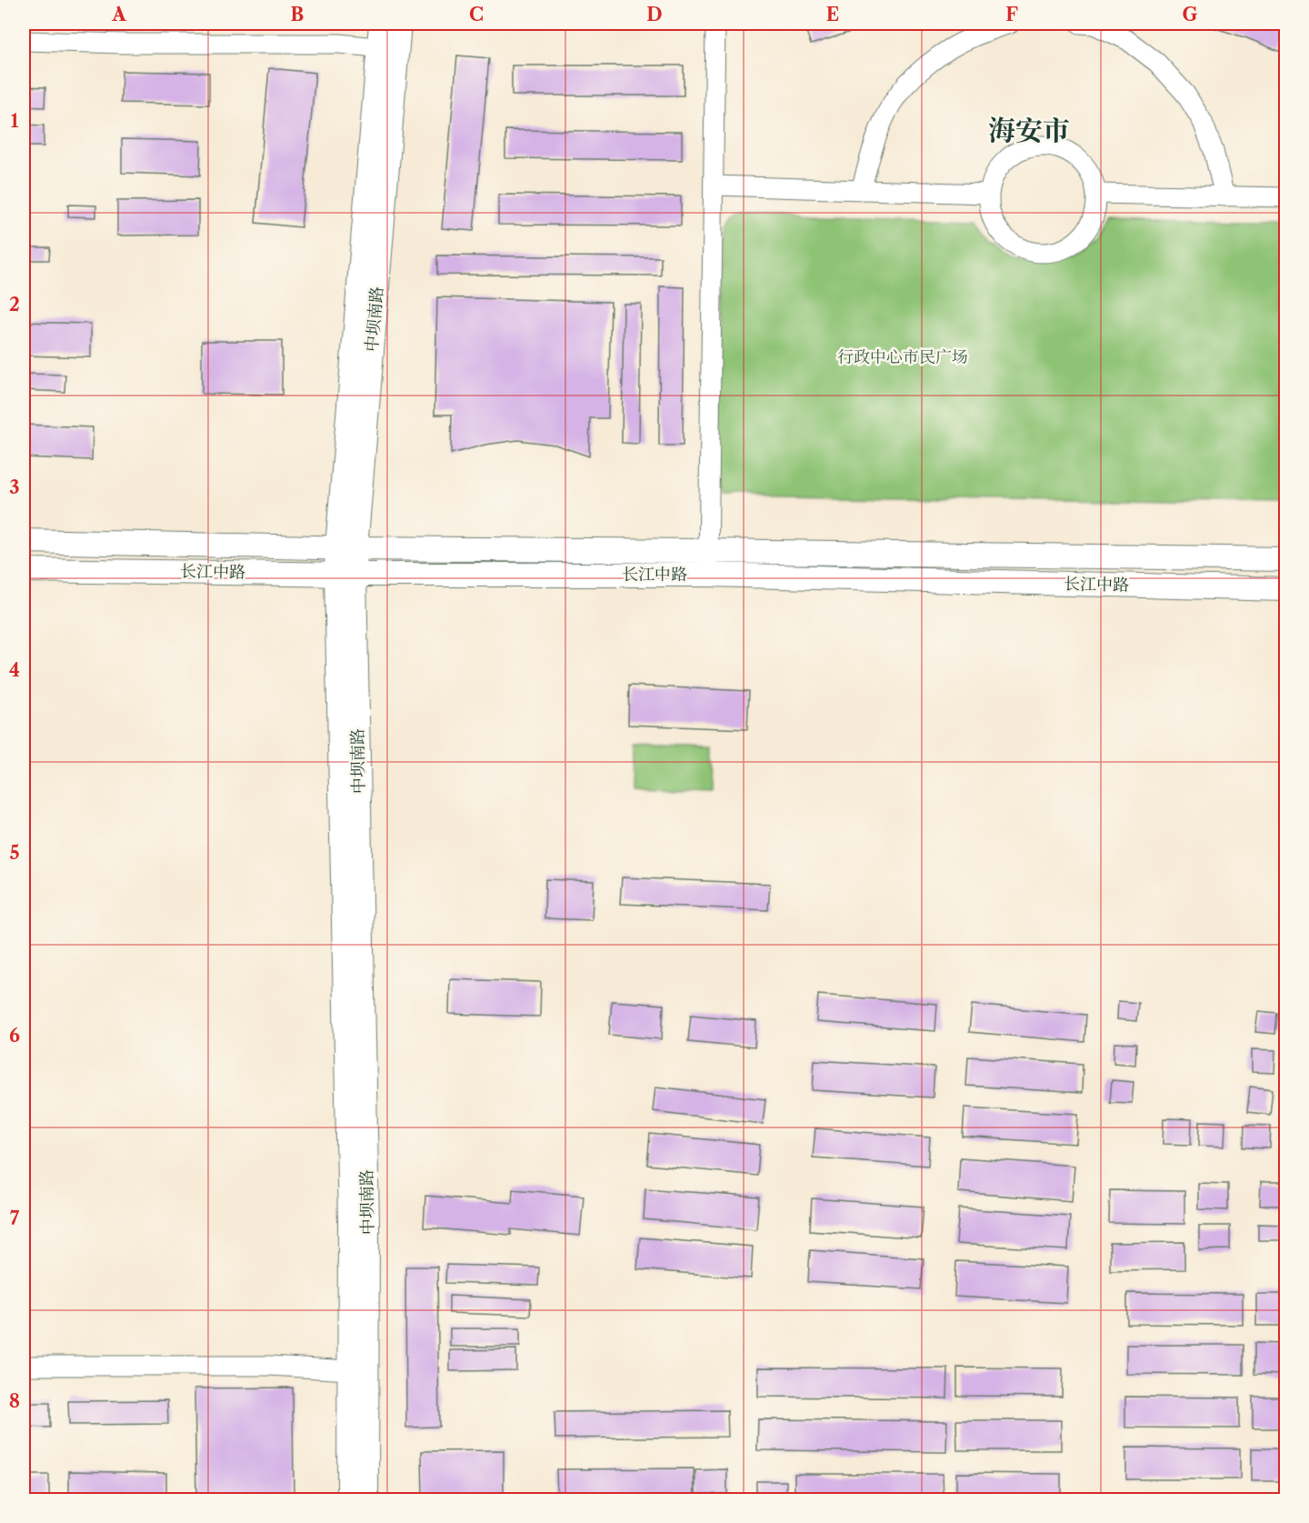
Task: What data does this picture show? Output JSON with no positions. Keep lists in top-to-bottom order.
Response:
{
  "streets": {
    "main road": ["中坝南路", "长江中路"]
  },
  "crossings": [
    ["中坝南路", "长江中路"]
  ],
  "districts": ["海安市"],
  "parks": ["行政中心市民广场"],
  "grid": {
    "columns": [
      "A",
      "B",
      "C",
      "D",
      "E",
      "F",
      "G"
    ],
    "rows": [
      "1",
      "2",
      "3",
      "4",
      "5",
      "6",
      "7",
      "8"
    ]
  }
}
